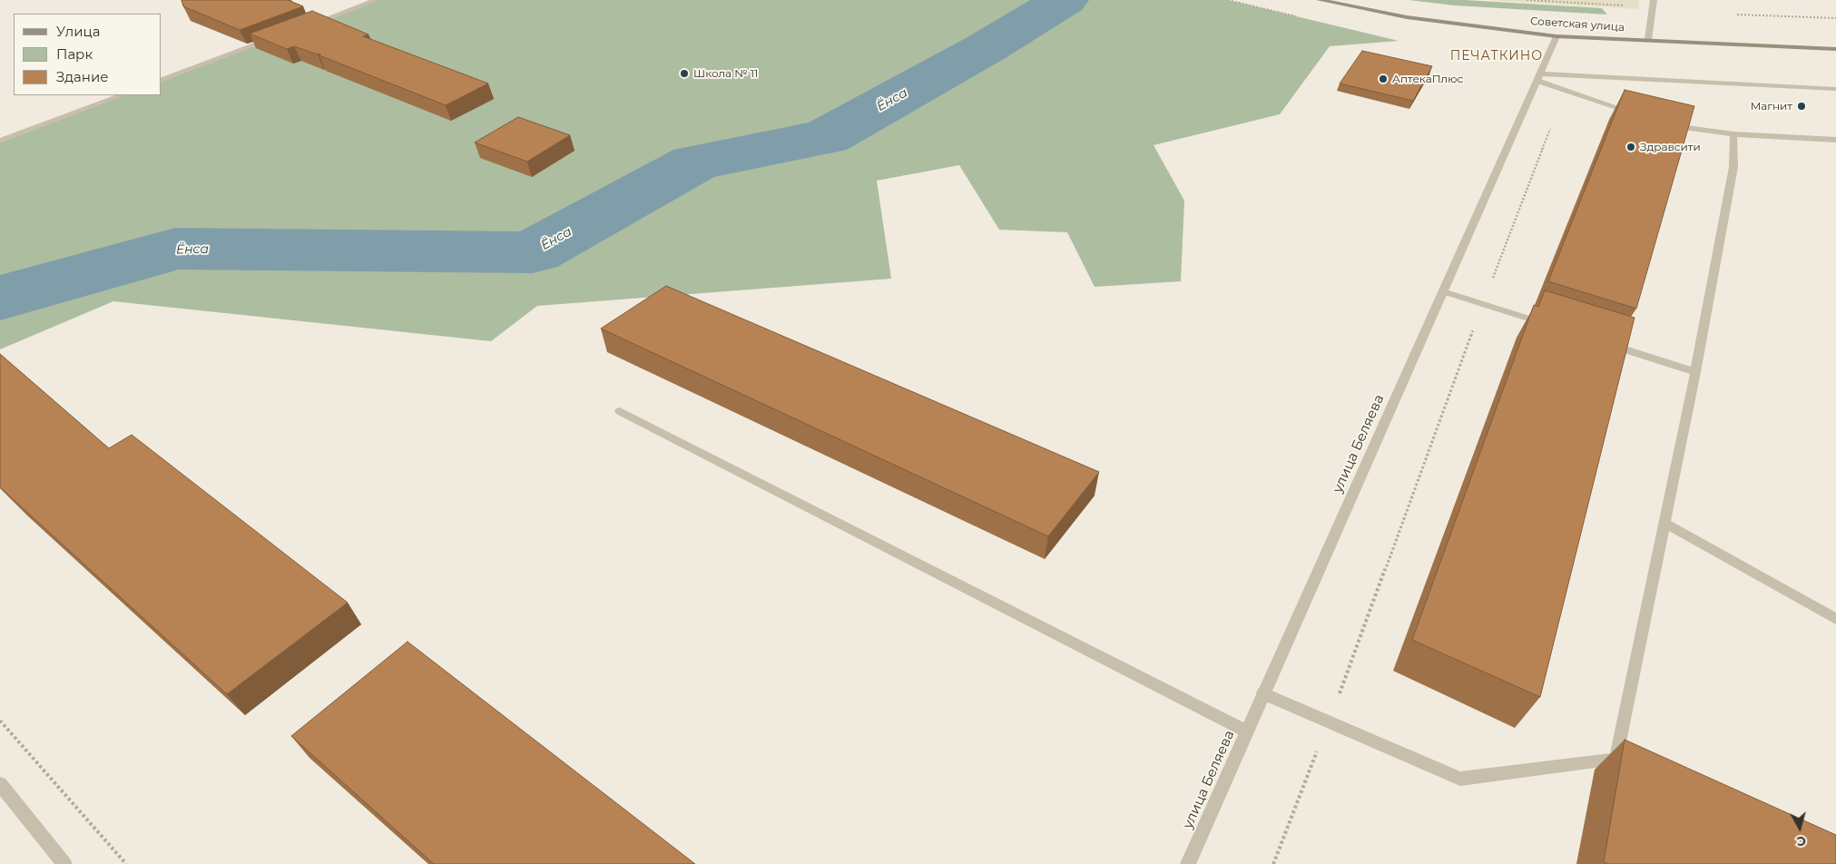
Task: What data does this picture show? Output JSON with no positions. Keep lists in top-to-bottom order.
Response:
{
  "streets": {
    "main road": ["Советская улица"],
    "street": ["улица Беляева"]
  },
  "crossings": [
    ["Советская улица", "улица Беляева"]
  ],
  "districts": ["ПЕЧАТКИНО"],
  "water": ["Ёнса"],
  "places": [
    "Школа № 11",
    "АптекаПлюс",
    "Магнит",
    "Здравсити"
  ],
  "legend": ["Улица", "Парк", "Здание"],
  "north": "bottom"
}
